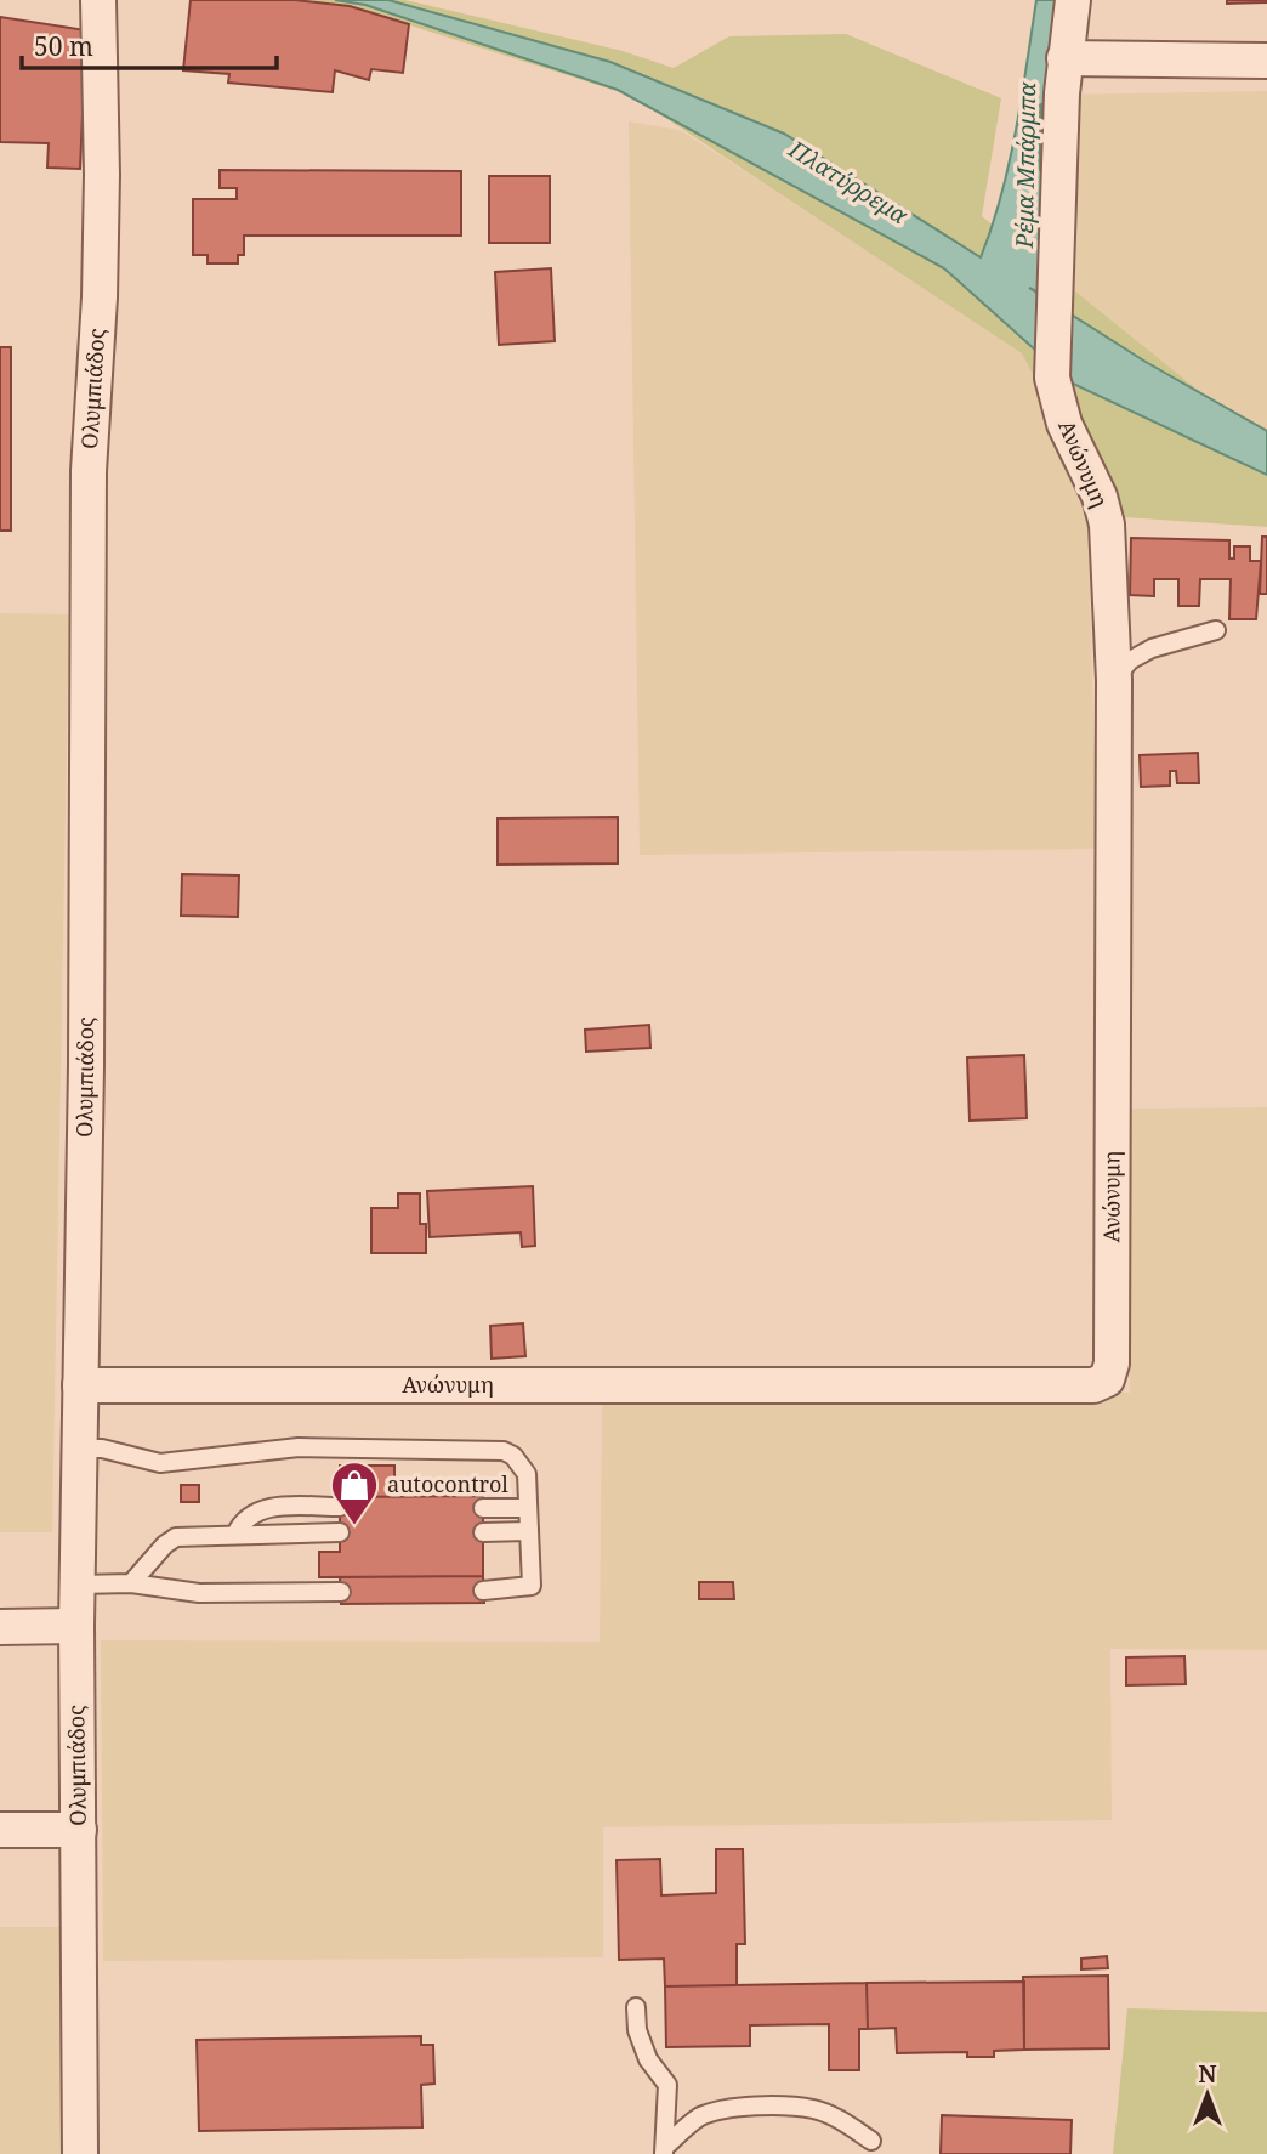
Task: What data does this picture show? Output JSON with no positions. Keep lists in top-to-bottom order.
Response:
{
  "streets": {
    "street": ["Ολυμπιάδος", "Ανώνυμη"]
  },
  "crossings": [
    ["Ολυμπιάδος", "Ανώνυμη"]
  ],
  "water": ["Ρέμα Μπάρμπα", "Πλατύρρεμα"],
  "places": {
    "shop": ["autocontrol"]
  },
  "scale_bar": "50 m",
  "north": "top"
}
